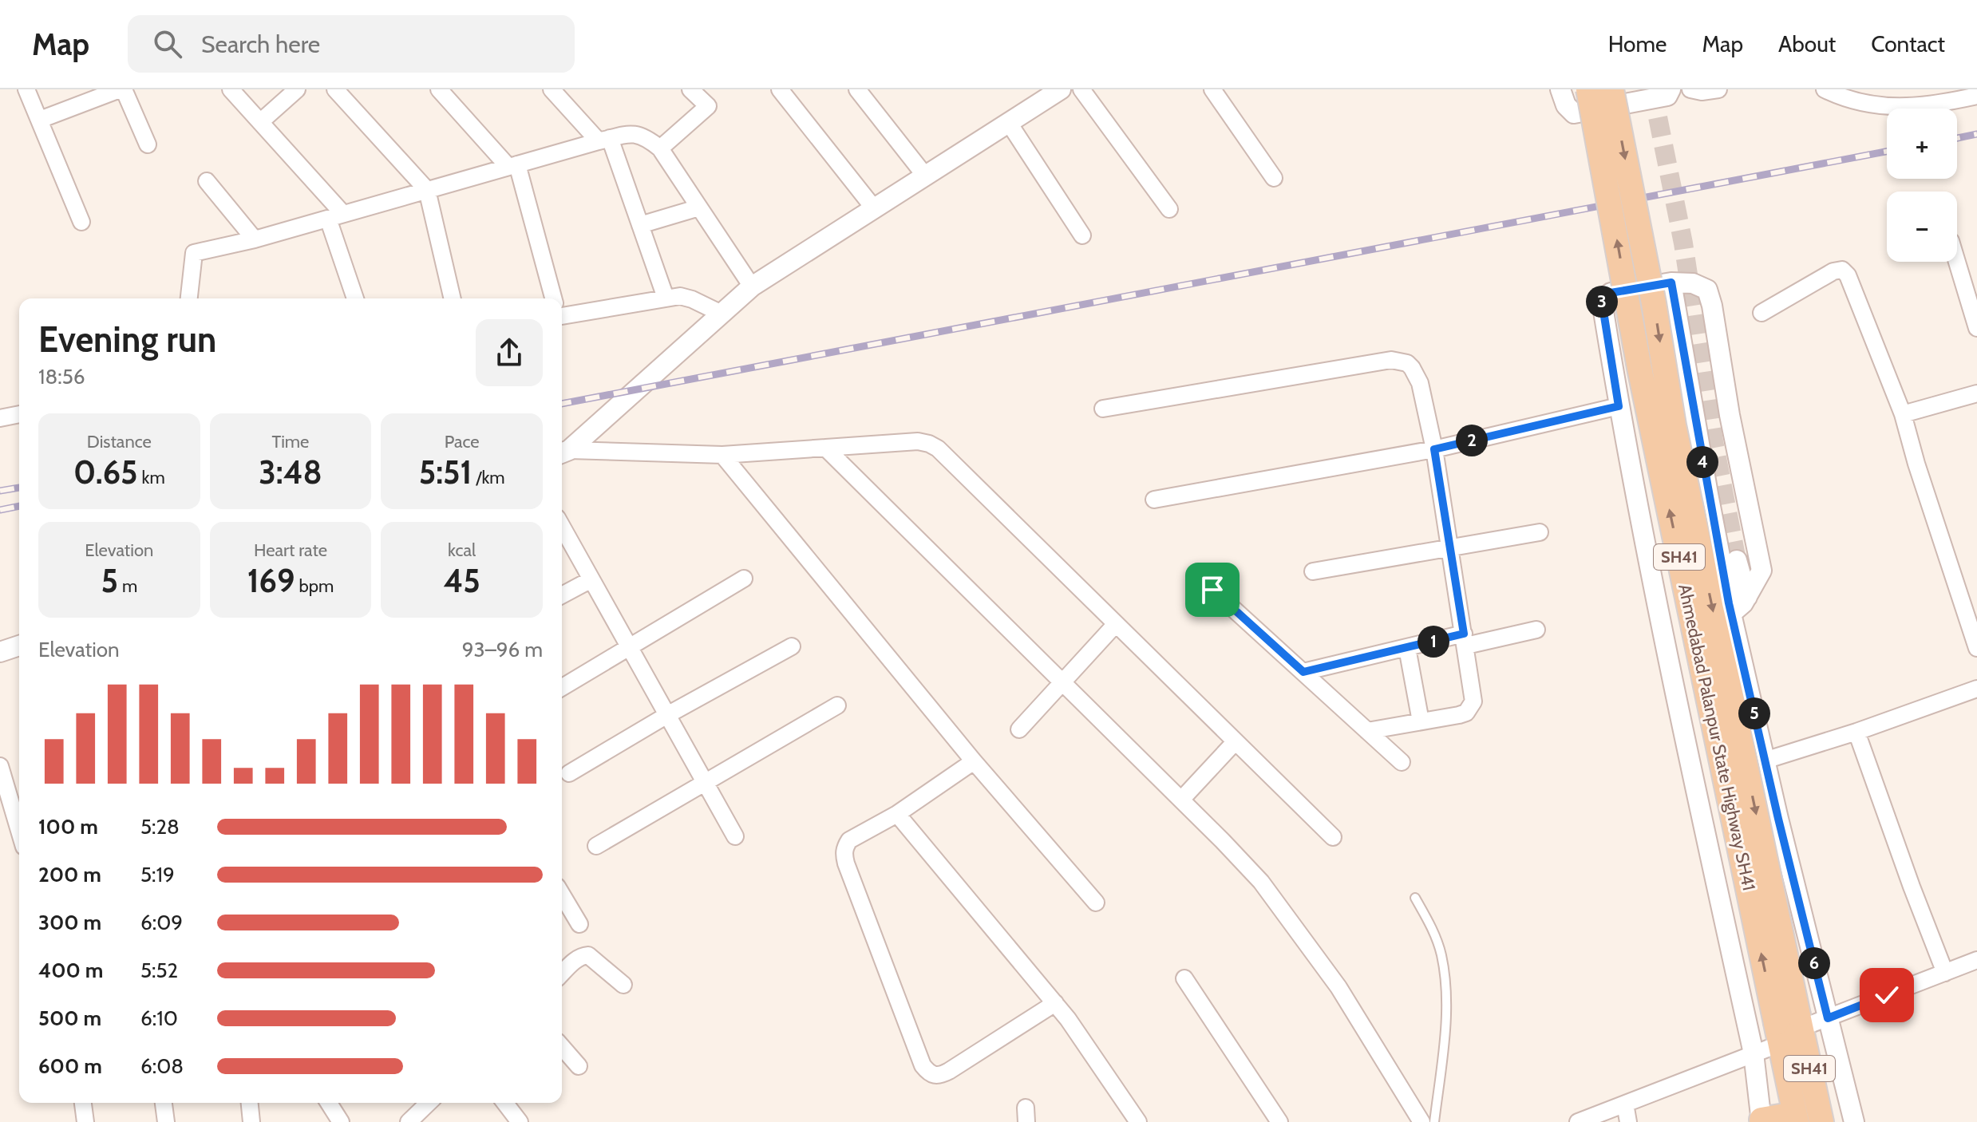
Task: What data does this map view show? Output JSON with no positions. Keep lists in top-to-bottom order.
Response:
{
  "streets": {
    "main road": ["SH41", "Ahmedabad Palanpur State Highway SH41"]
  },
  "page": {
    "header": "Map",
    "search": "Search here",
    "nav": [
      "Home",
      "Map",
      "About",
      "Contact"
    ],
    "map_buttons": ["+", "−"],
    "pins": [
      "3",
      "2",
      "4",
      "1",
      "5",
      "6"
    ],
    "heading": ["Evening run", "18:56"],
    "stats": [
      ["Distance", "0.65 km"],
      ["Time", "3:48"],
      ["Pace", "5:51 /km"],
      ["Elevation", "5 m"],
      ["Heart rate", "169 bpm"],
      ["kcal", "45"]
    ],
    "chart": ["Elevation", "93–96 m"],
    "list": [
      {
        "name": "100 m",
        "note": "5:28"
      },
      {
        "name": "200 m",
        "note": "5:19"
      },
      {
        "name": "300 m",
        "note": "6:09"
      },
      {
        "name": "400 m",
        "note": "5:52"
      },
      {
        "name": "500 m",
        "note": "6:10"
      },
      {
        "name": "600 m",
        "note": "6:08"
      }
    ]
  }
}
